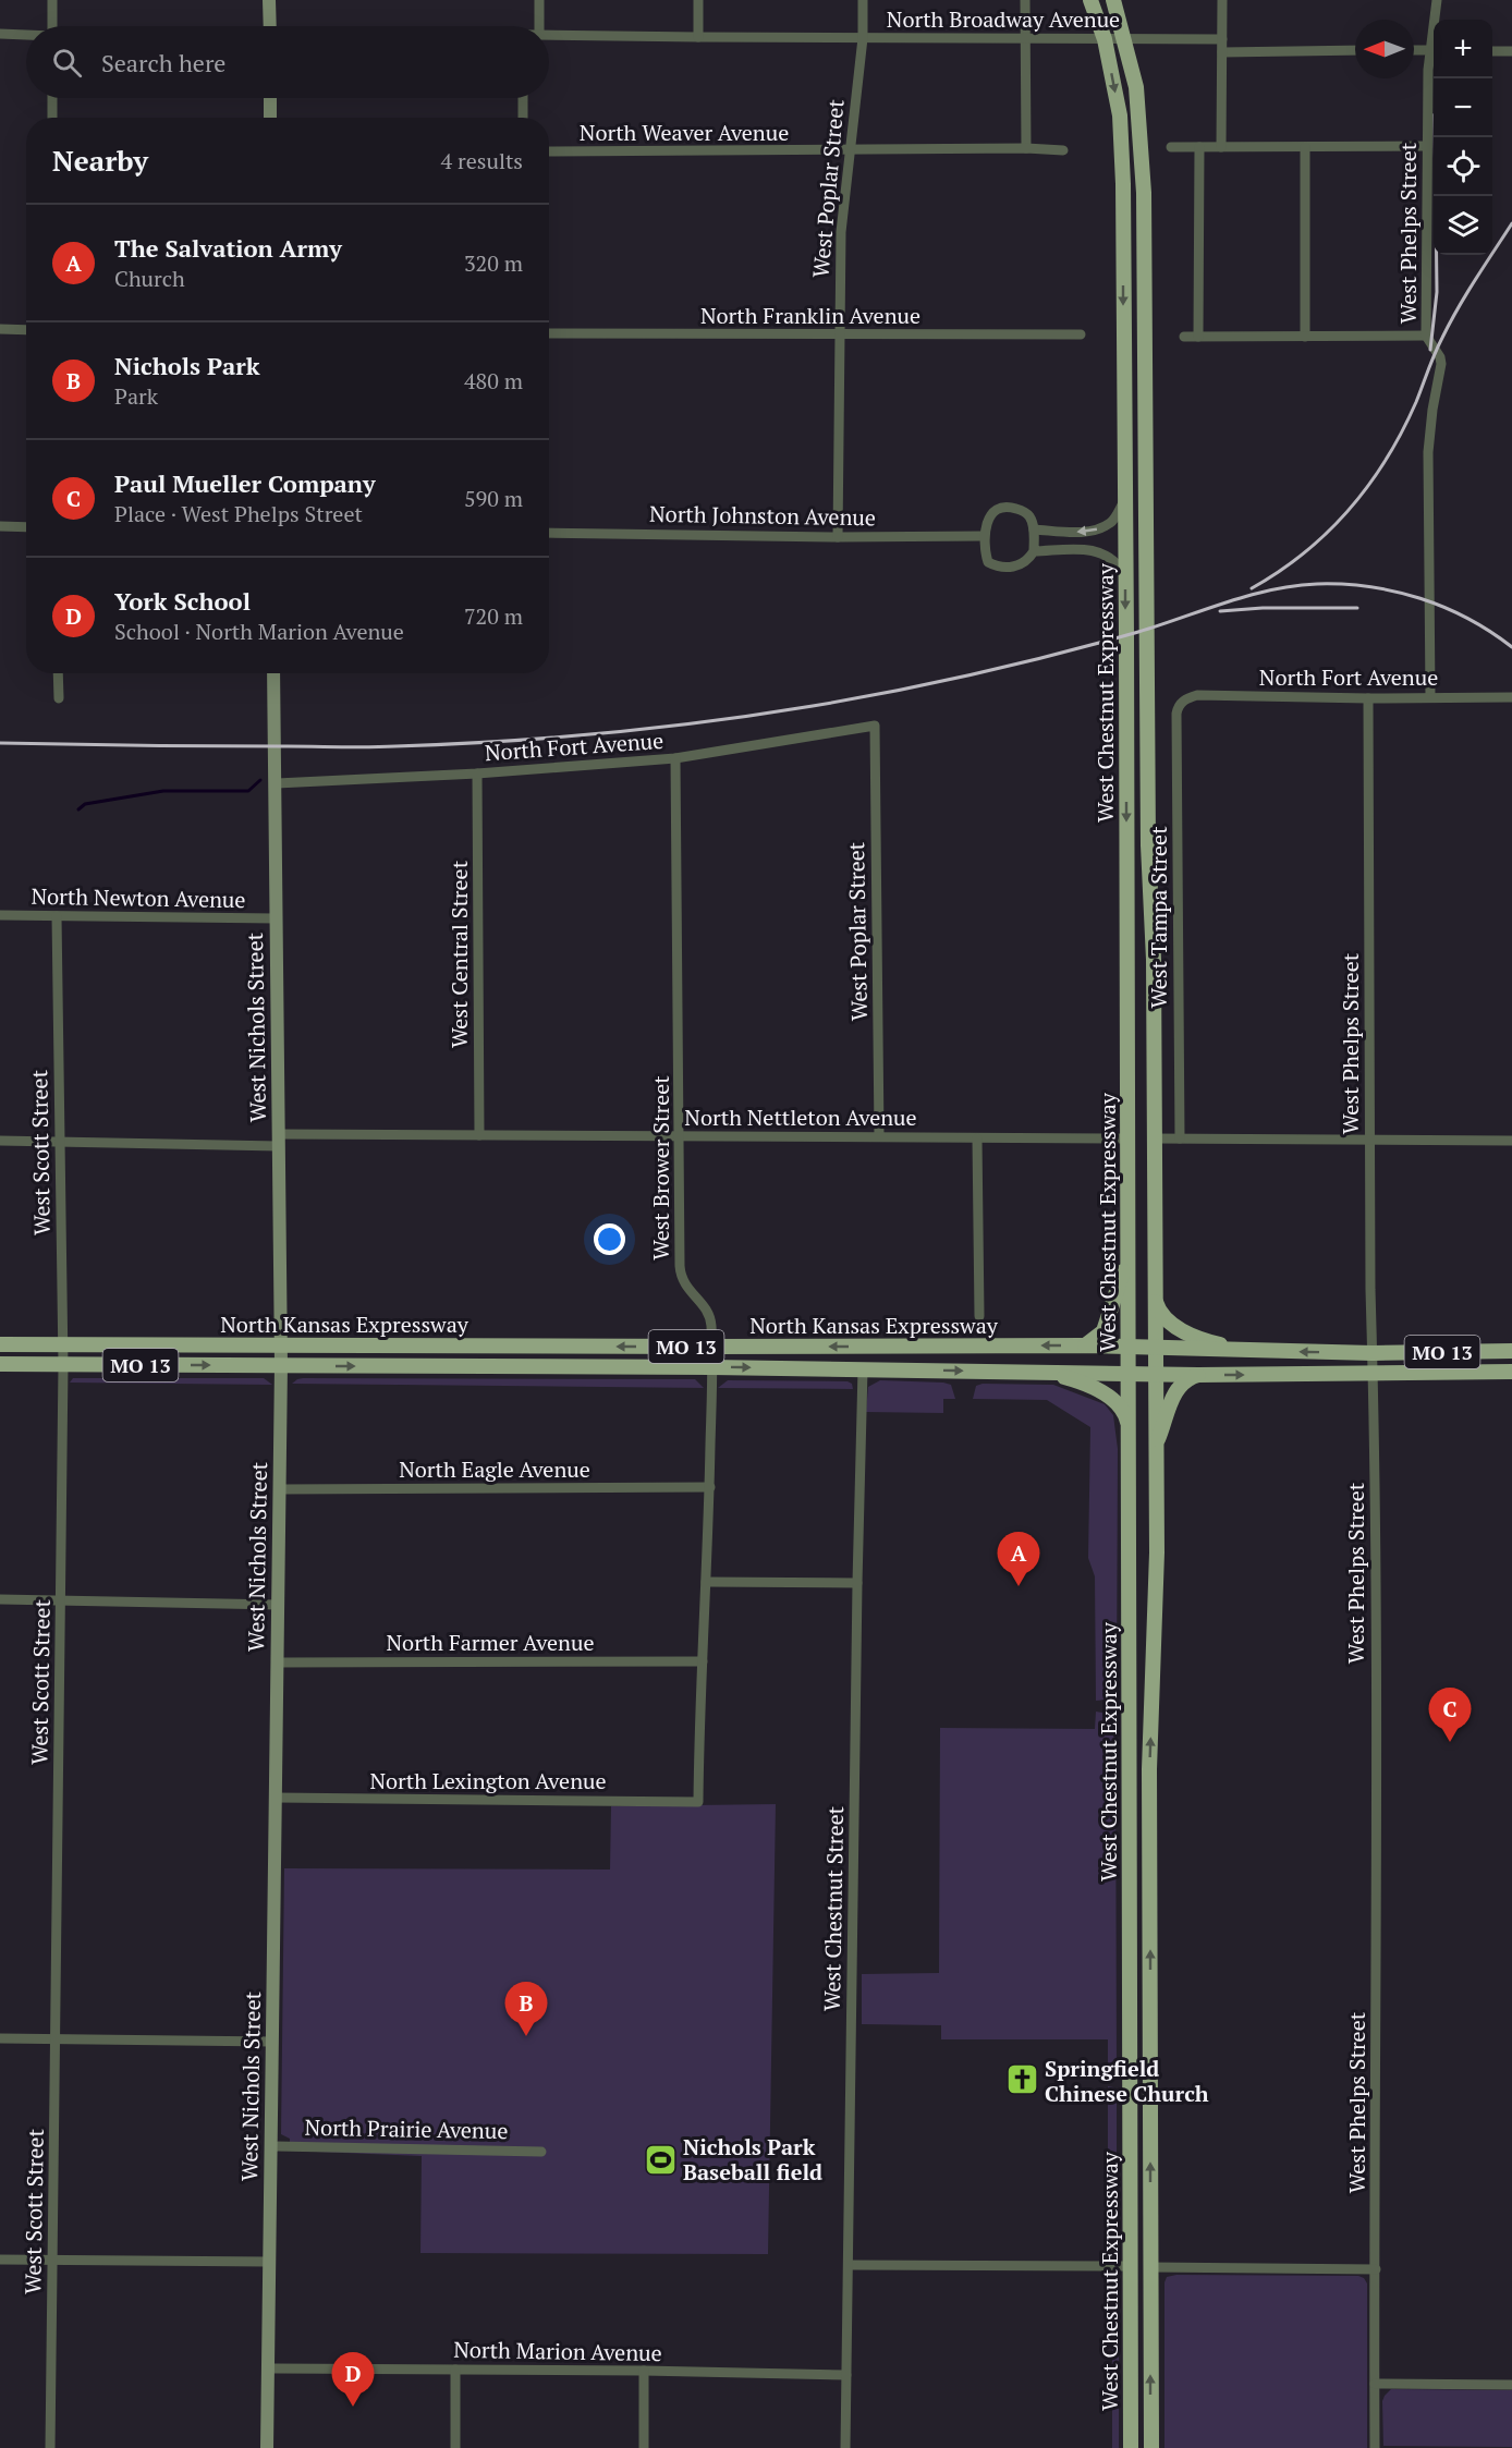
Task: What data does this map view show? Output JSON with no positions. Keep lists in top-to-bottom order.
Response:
{
  "streets": {
    "main road": ["West Chestnut Expressway", "North Kansas Expressway", "MO 13"],
    "street": [
      "North Broadway Avenue",
      "North Weaver Avenue",
      "West Poplar Street",
      "West Phelps Street",
      "North Franklin Avenue",
      "North Johnston Avenue",
      "North Fort Avenue",
      "North Newton Avenue",
      "West Tampa Street",
      "West Central Street",
      "West Nichols Street",
      "North Nettleton Avenue",
      "West Scott Street",
      "West Brower Street",
      "North Eagle Avenue",
      "North Farmer Avenue",
      "North Lexington Avenue",
      "West Chestnut Street",
      "North Prairie Avenue",
      "North Marion Avenue"
    ]
  },
  "crossings": [
    ["North Broadway Avenue", "West Poplar Street"],
    ["North Broadway Avenue", "West Chestnut Expressway"],
    ["North Weaver Avenue", "West Poplar Street"],
    ["West Poplar Street", "North Franklin Avenue"],
    ["West Poplar Street", "North Johnston Avenue"],
    ["West Poplar Street", "North Fort Avenue"],
    ["West Poplar Street", "North Nettleton Avenue"],
    ["West Phelps Street", "North Fort Avenue"],
    ["West Phelps Street", "North Kansas Expressway"],
    ["North Fort Avenue", "West Tampa Street"],
    ["North Fort Avenue", "West Central Street"],
    ["North Fort Avenue", "West Nichols Street"],
    ["North Fort Avenue", "West Brower Street"],
    ["West Chestnut Expressway", "North Nettleton Avenue"],
    ["West Chestnut Expressway", "North Kansas Expressway"],
    ["North Newton Avenue", "West Nichols Street"],
    ["North Newton Avenue", "West Scott Street"],
    ["West Central Street", "North Nettleton Avenue"],
    ["West Nichols Street", "North Nettleton Avenue"],
    ["West Nichols Street", "North Kansas Expressway"],
    ["West Nichols Street", "North Eagle Avenue"],
    ["West Nichols Street", "North Farmer Avenue"],
    ["West Nichols Street", "North Lexington Avenue"],
    ["West Nichols Street", "North Prairie Avenue"],
    ["West Nichols Street", "North Marion Avenue"],
    ["North Nettleton Avenue", "West Scott Street"],
    ["North Nettleton Avenue", "West Brower Street"],
    ["West Scott Street", "North Kansas Expressway"],
    ["West Brower Street", "North Kansas Expressway"],
    ["West Brower Street", "North Eagle Avenue"],
    ["West Brower Street", "North Farmer Avenue"],
    ["West Brower Street", "North Lexington Avenue"],
    ["North Kansas Expressway", "West Chestnut Street"],
    ["West Chestnut Street", "North Marion Avenue"]
  ],
  "places": {
    "church": ["Springfield Chinese Church"],
    "sports": ["Nichols Park Baseball field"]
  },
  "north": "left",
  "page": {
    "map_buttons": ["+", "−"],
    "search": "Search here",
    "heading": ["Nearby", "4 results"],
    "list": [
      {
        "mark": "A",
        "name": "The Salvation Army",
        "note": "Church",
        "value": "320 m"
      },
      {
        "mark": "B",
        "name": "Nichols Park",
        "note": "Park",
        "value": "480 m"
      },
      {
        "mark": "C",
        "name": "Paul Mueller Company",
        "note": "Place · West Phelps Street",
        "value": "590 m"
      },
      {
        "mark": "D",
        "name": "York School",
        "note": "School · North Marion Avenue",
        "value": "720 m"
      }
    ],
    "pins": [
      "A",
      "C",
      "B",
      "D"
    ]
  }
}
